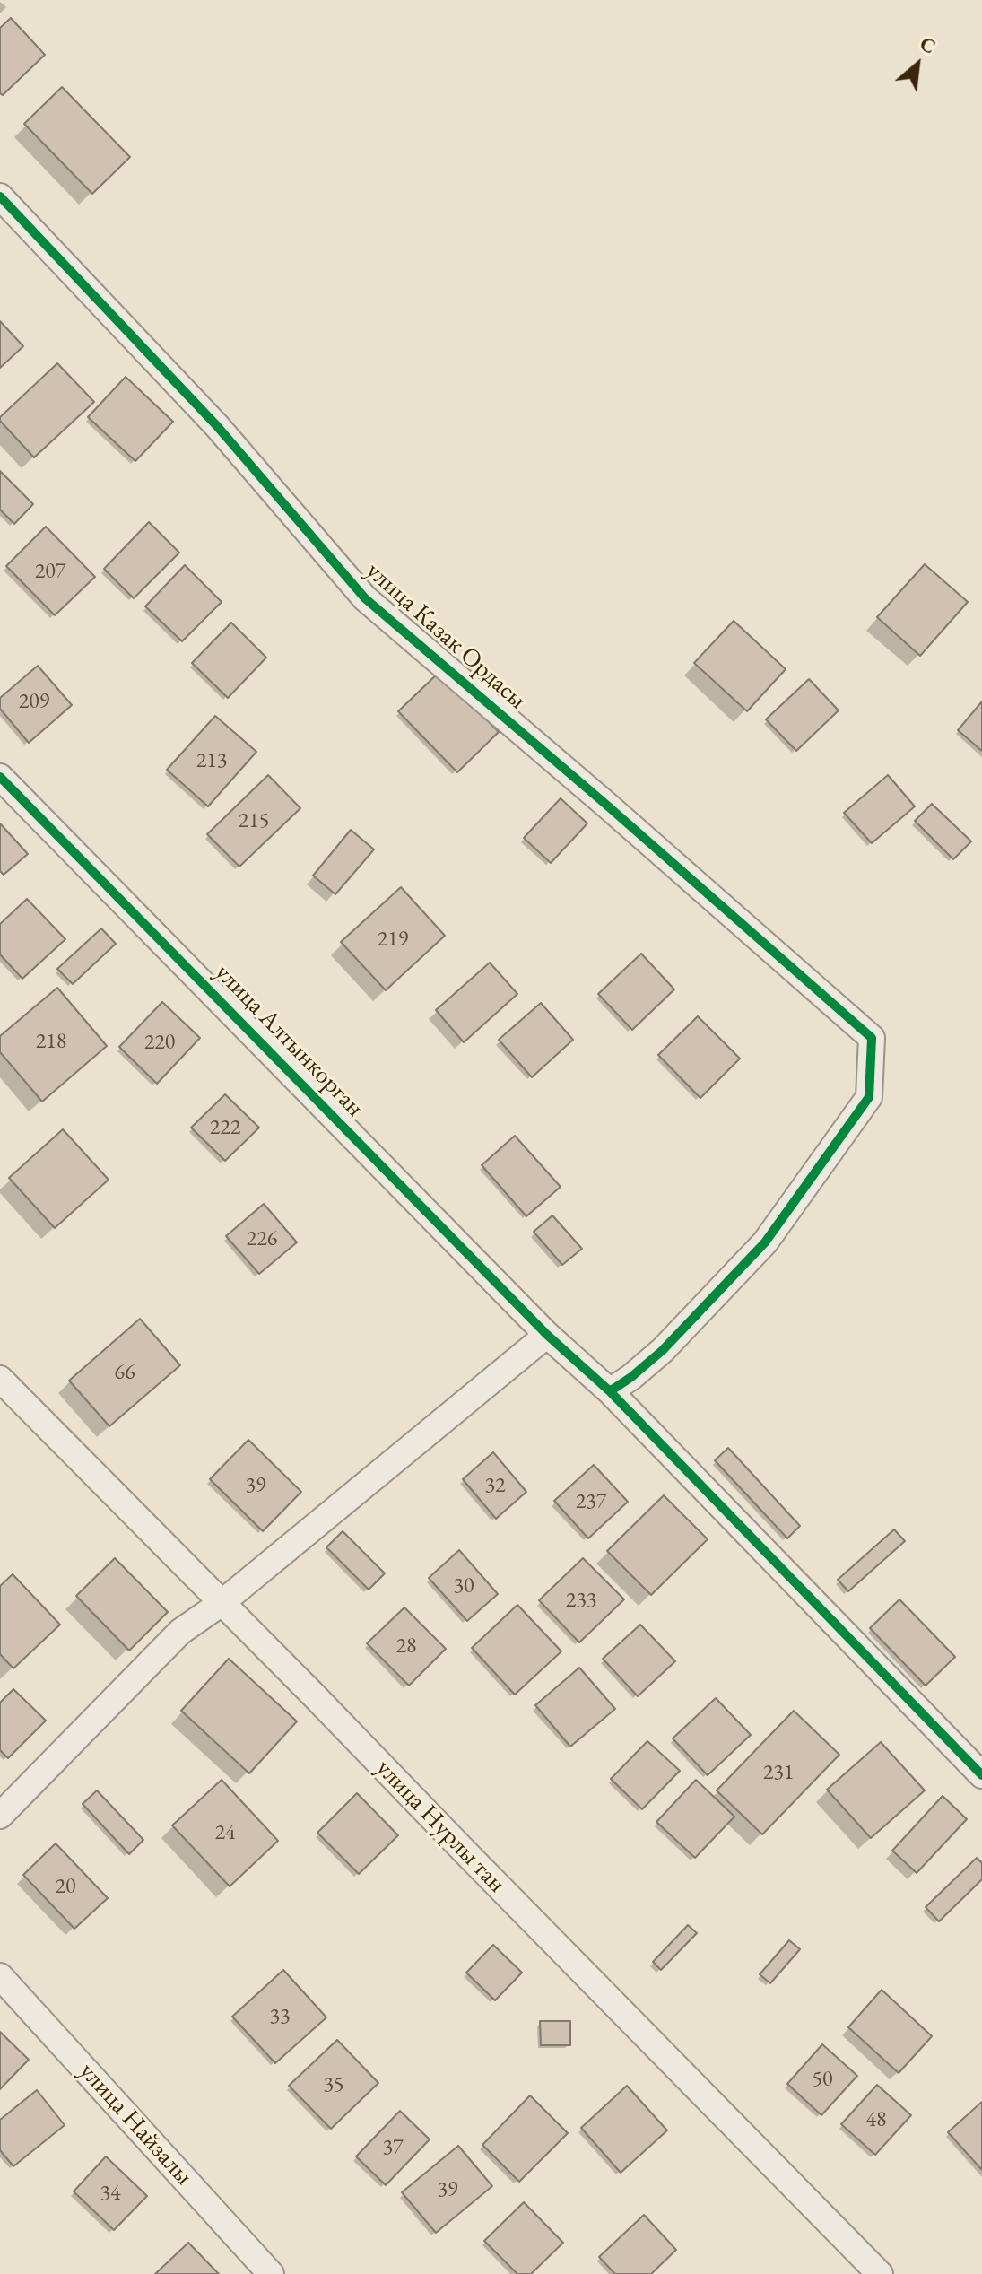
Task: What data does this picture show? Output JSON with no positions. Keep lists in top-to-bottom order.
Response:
{
  "streets": {
    "street": [
      "улица Казак Ордасы",
      "улица Алтынкорган",
      "улица Нурлы тан",
      "улица Найзалы"
    ]
  },
  "crossings": [
    ["улица Казак Ордасы", "улица Алтынкорган"]
  ],
  "house_numbers": [
    "207",
    "209",
    "213",
    "215",
    "219",
    "218",
    "220",
    "222",
    "226",
    "66",
    "39",
    "32",
    "237",
    "30",
    "233",
    "28",
    "231",
    "24",
    "20",
    "33",
    "50",
    "35",
    "48",
    "37",
    "39",
    "34"
  ],
  "north": "top right"
}
